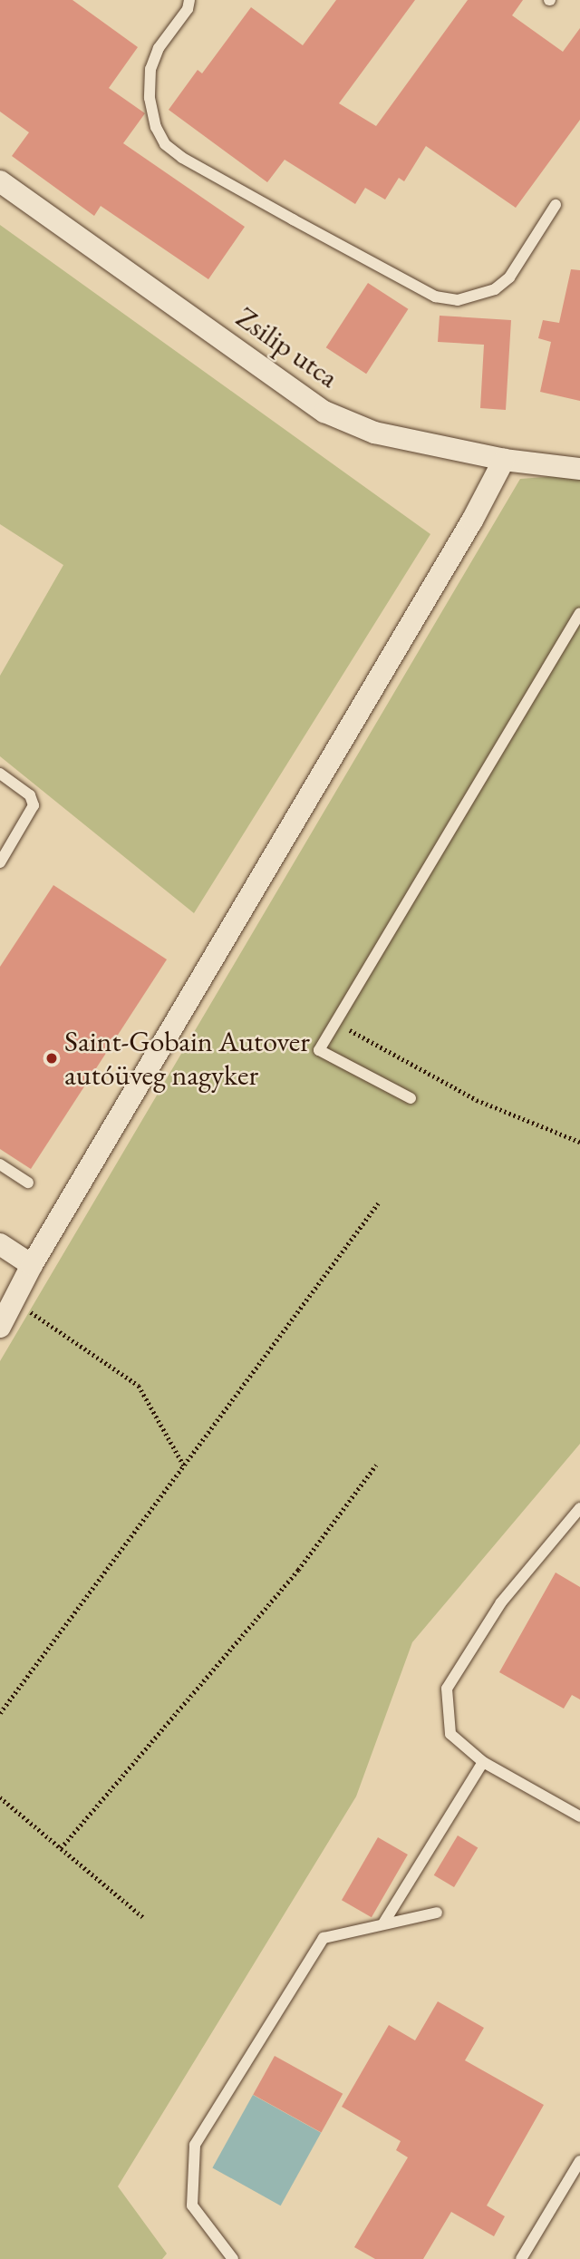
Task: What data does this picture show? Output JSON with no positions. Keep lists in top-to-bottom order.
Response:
{
  "streets": {
    "street": ["Zsilip utca"]
  },
  "places": ["Saint-Gobain Autover autóüveg nagyker"]
}
